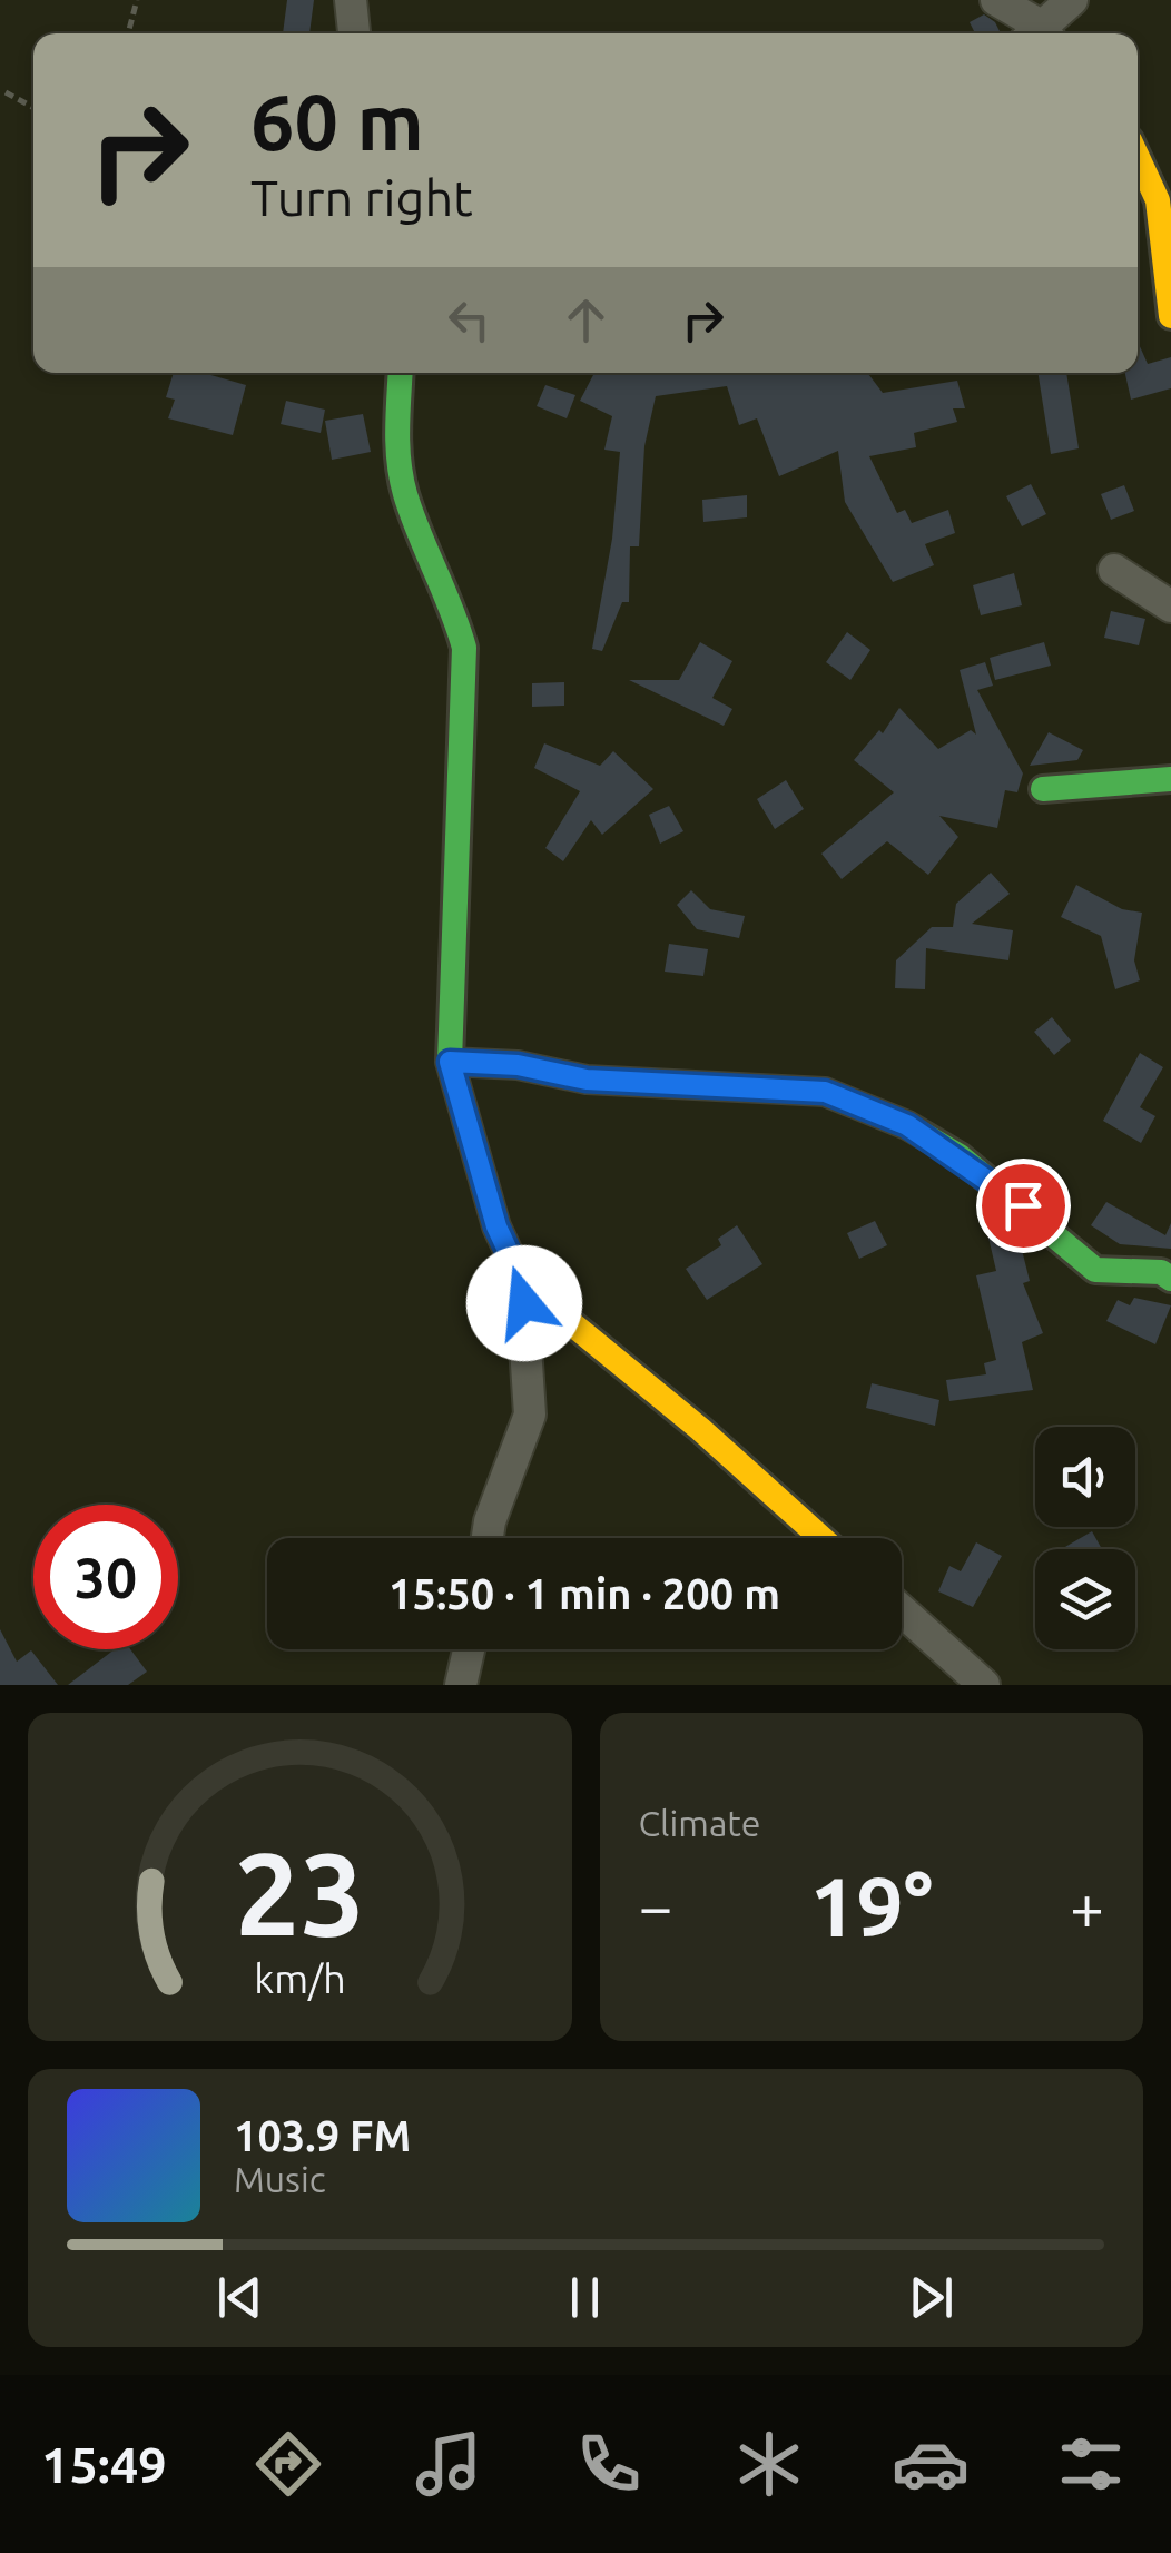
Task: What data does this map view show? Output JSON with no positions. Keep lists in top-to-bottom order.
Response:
{
  "page": {
    "turn": ["60 m", "Turn right"],
    "limit": "30",
    "trip": "15:50 · 1 min · 200 m",
    "tile": "Climate",
    "heat": ["−", "19°", "+"],
    "song": ["103.9 FM", "Music"],
    "tabs": "15:49",
    "gauge": ["23", "km/h"]
  }
}
